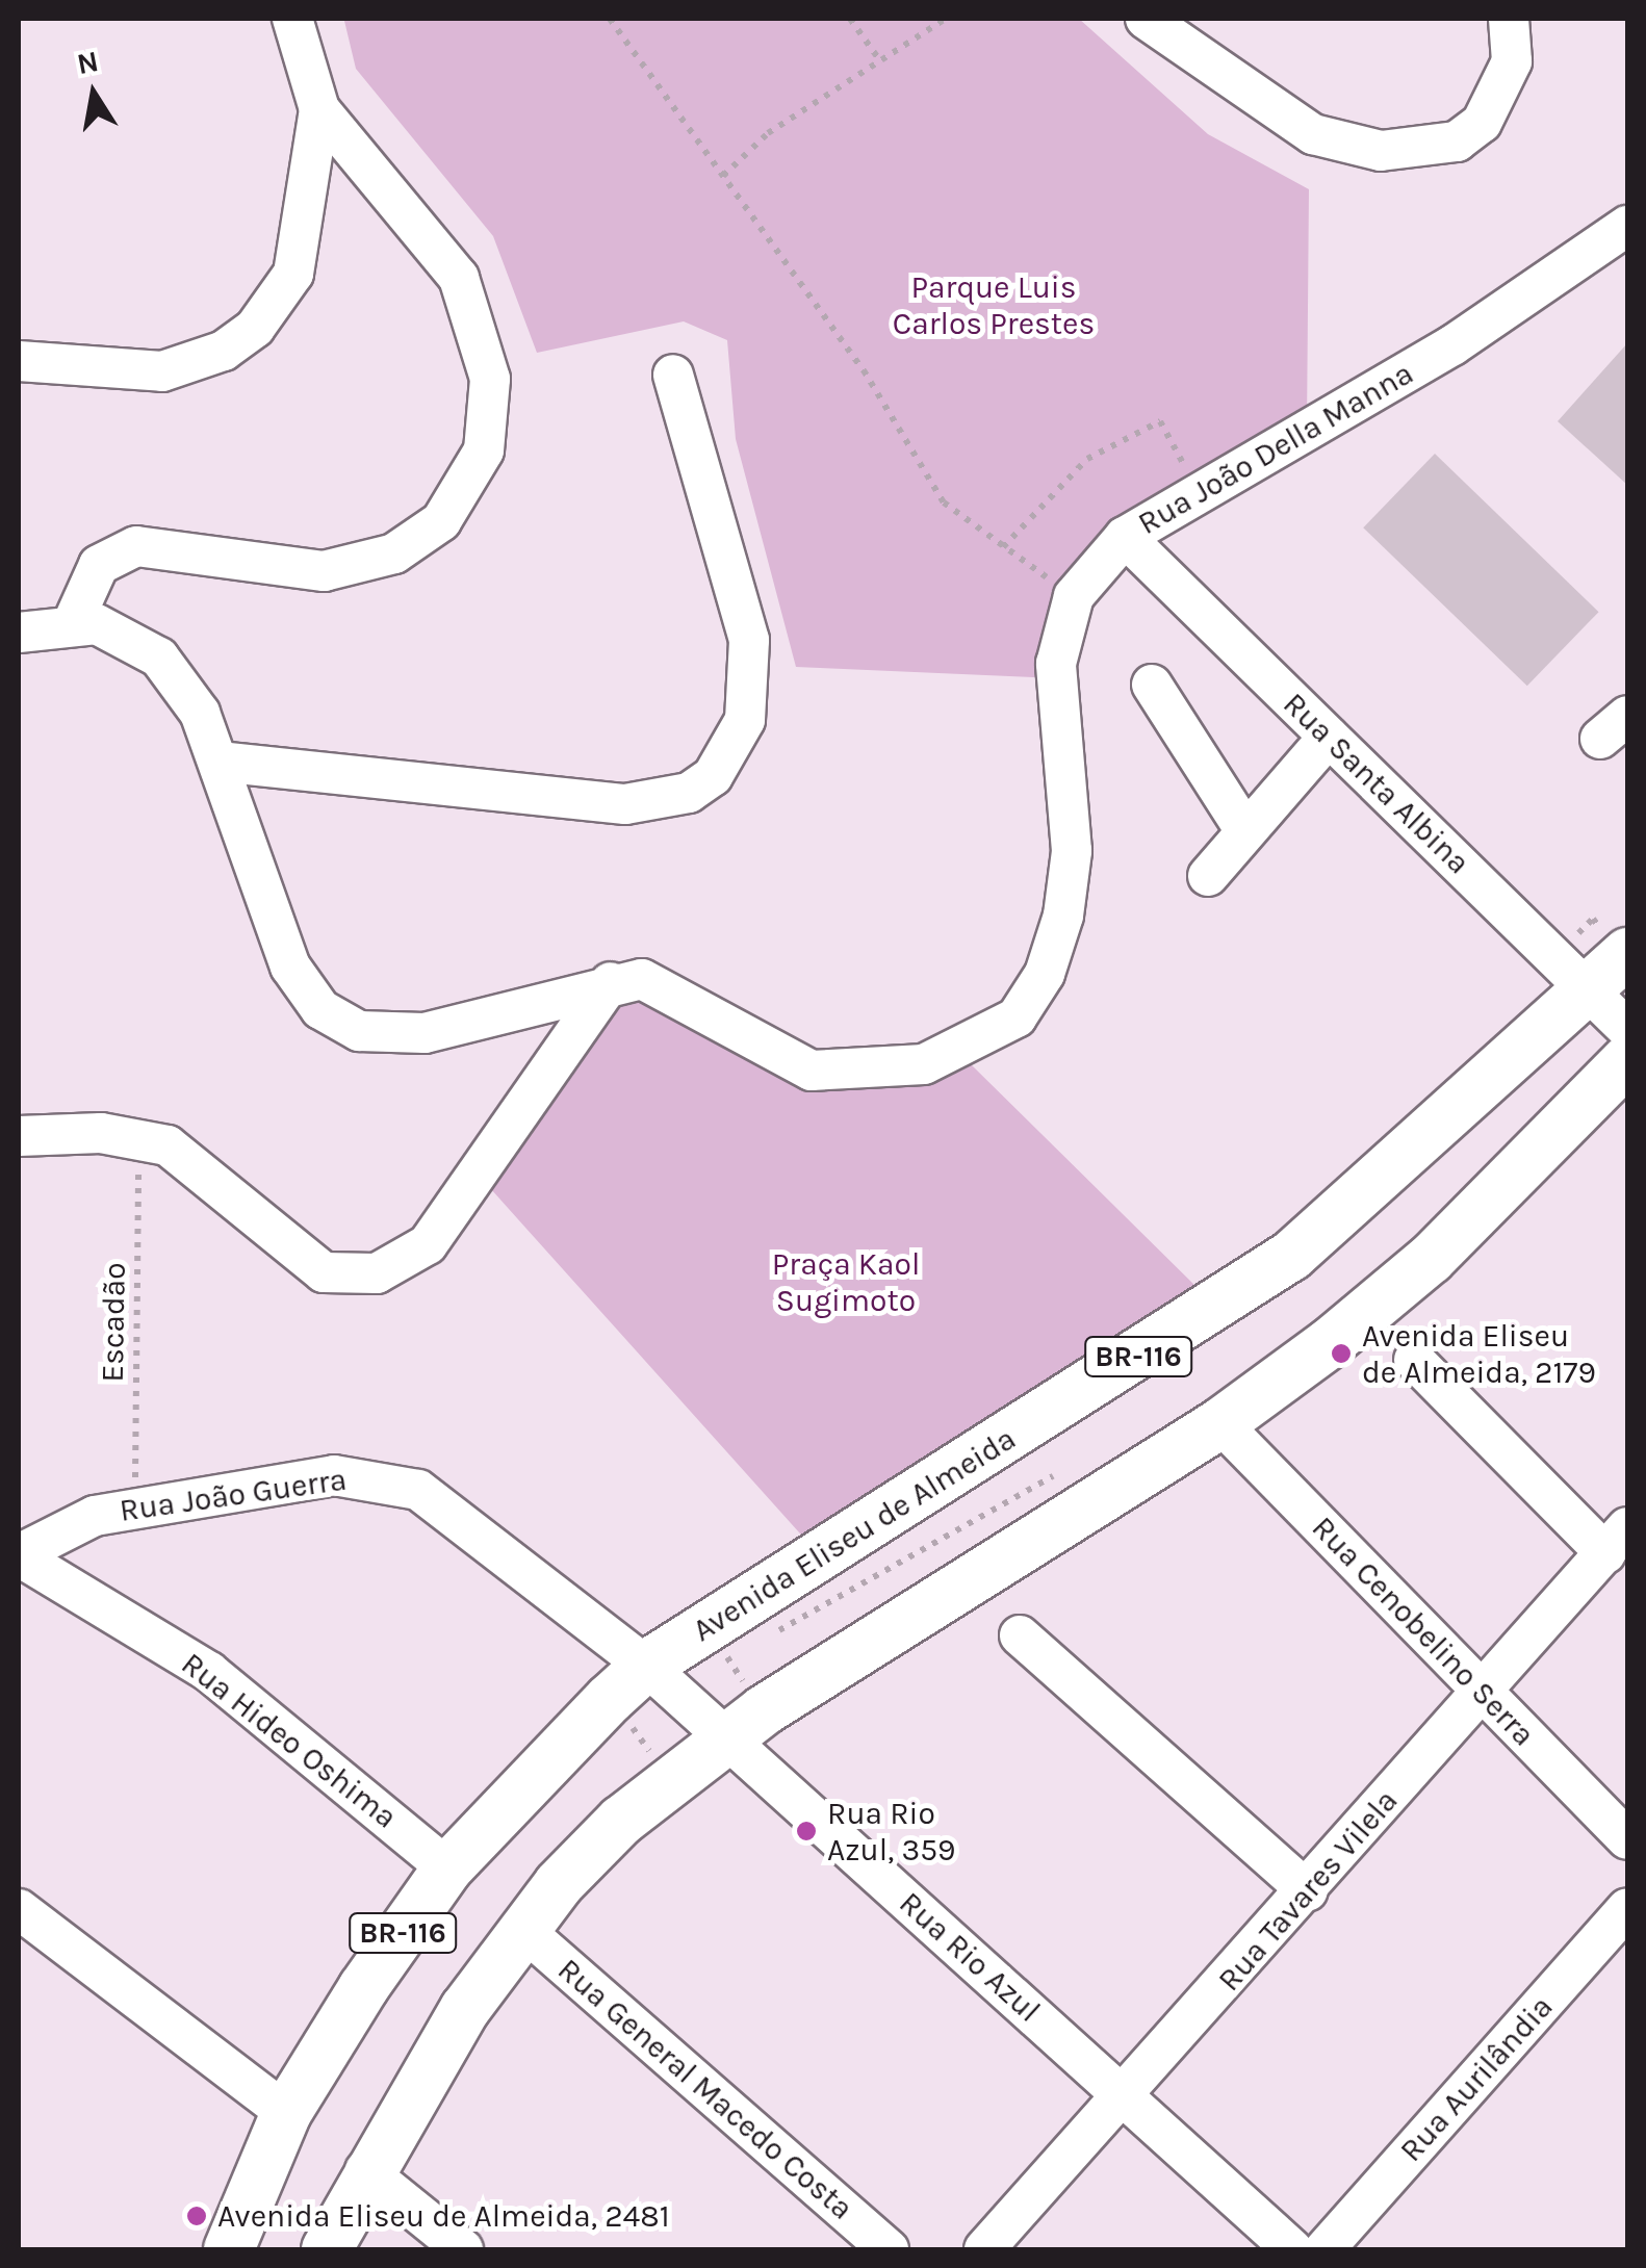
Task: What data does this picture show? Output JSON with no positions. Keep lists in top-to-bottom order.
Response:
{
  "streets": {
    "main road": ["BR-116", "Avenida Eliseu de Almeida"],
    "street": [
      "Rua João Della Manna",
      "Rua Santa Albina",
      "Rua João Guerra",
      "Rua Cenobelino Serra",
      "Rua Hideo Oshima",
      "Rua Tavares Vilela",
      "Rua Rio Azul",
      "Rua Aurilândia",
      "Rua General Macedo Costa"
    ],
    "path": ["Escadão"]
  },
  "crossings": [
    ["Rua João Della Manna", "Rua Santa Albina"],
    ["Rua Santa Albina", "Avenida Eliseu de Almeida"],
    ["Escadão", "Rua João Guerra"],
    ["BR-116", "Rua Cenobelino Serra"],
    ["BR-116", "Rua Rio Azul"],
    ["BR-116", "Rua General Macedo Costa"],
    ["Rua João Guerra", "Avenida Eliseu de Almeida"],
    ["Rua João Guerra", "Rua Hideo Oshima"],
    ["Rua João Guerra", "Rua Rio Azul"],
    ["Avenida Eliseu de Almeida", "Rua Hideo Oshima"],
    ["Avenida Eliseu de Almeida", "Rua Rio Azul"],
    ["Rua Cenobelino Serra", "Rua Tavares Vilela"],
    ["Rua Tavares Vilela", "Rua Rio Azul"]
  ],
  "parks": ["Parque Luis Carlos Prestes", "Praça Kaol Sugimoto"],
  "places": ["Avenida Eliseu de Almeida, 2179", "Rua Rio Azul, 359", "Avenida Eliseu de Almeida, 2481"],
  "north": "top"
}
